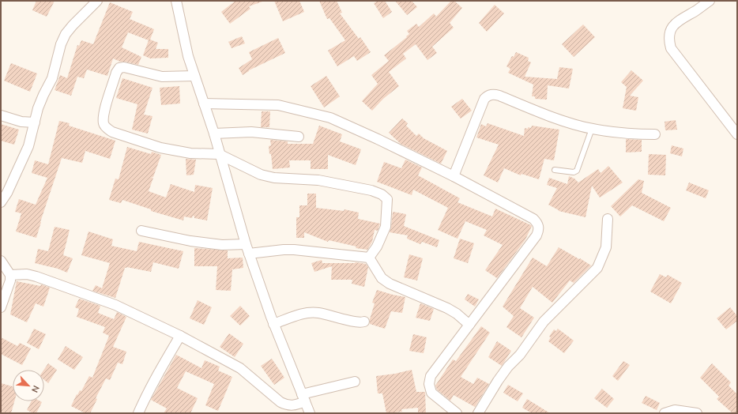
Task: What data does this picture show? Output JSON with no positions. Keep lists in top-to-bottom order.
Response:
{
  "north": "bottom right"
}
